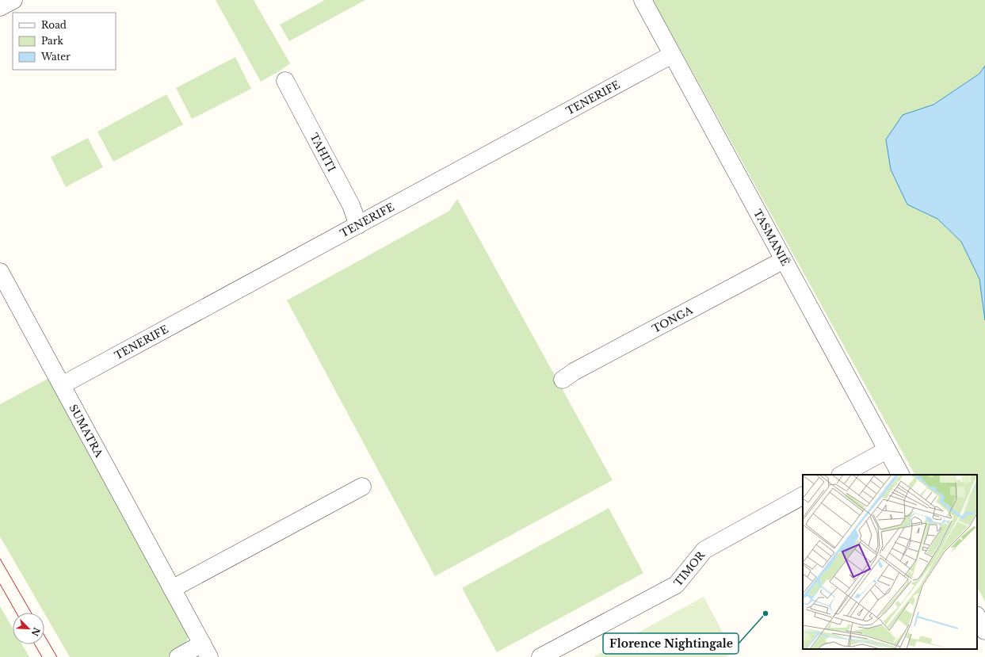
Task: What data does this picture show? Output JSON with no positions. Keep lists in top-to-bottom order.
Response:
{
  "streets": {
    "street": [
      "TENERIFE",
      "TAHITI",
      "TASMANIË",
      "TONGA",
      "SUMATRA",
      "TIMOR"
    ]
  },
  "crossings": [
    ["TENERIFE", "TAHITI"],
    ["TENERIFE", "TASMANIË"],
    ["TENERIFE", "SUMATRA"],
    ["TASMANIË", "TONGA"]
  ],
  "places": ["Florence Nightingale"],
  "legend": ["Road", "Park", "Water"],
  "north": "bottom right"
}
